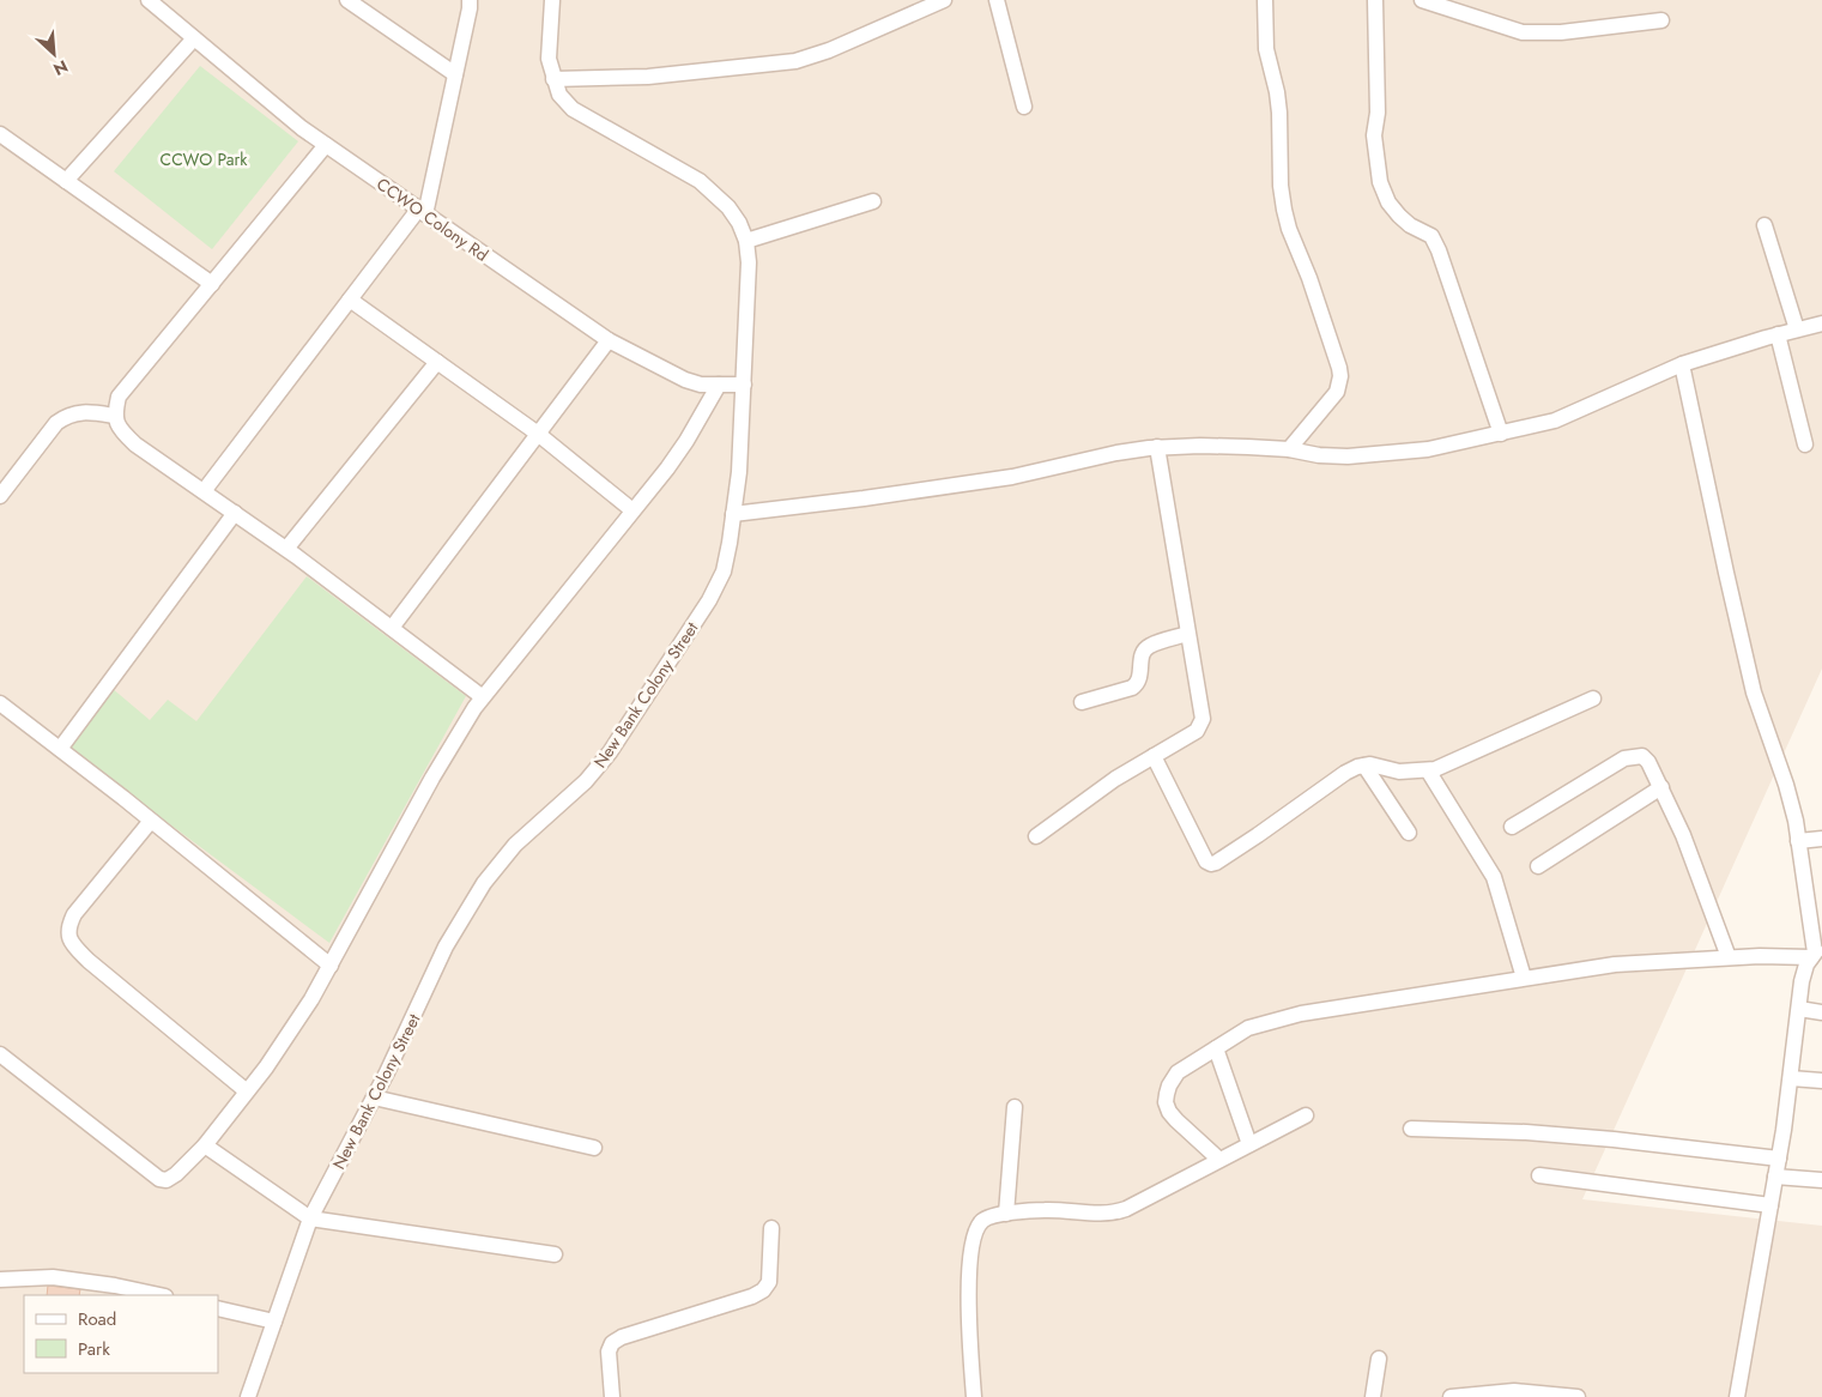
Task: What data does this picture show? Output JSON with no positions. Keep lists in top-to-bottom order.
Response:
{
  "streets": {
    "street": ["CCWO Colony Rd", "New Bank Colony Street"]
  },
  "crossings": [
    ["CCWO Colony Rd", "New Bank Colony Street"]
  ],
  "parks": ["CCWO Park"],
  "legend": ["Road", "Park"],
  "north": "bottom right"
}
